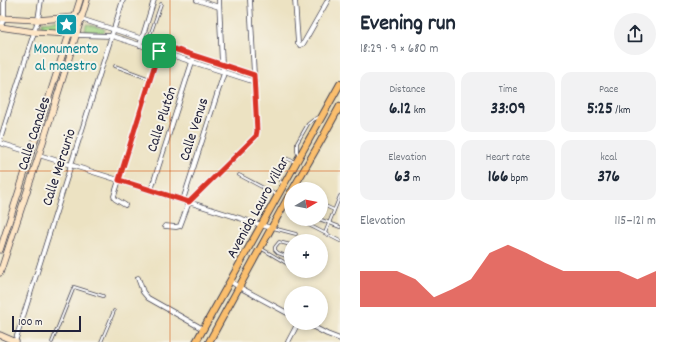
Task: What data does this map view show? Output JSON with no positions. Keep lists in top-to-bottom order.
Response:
{
  "streets": {
    "main road": ["Calle Canales", "Avenida Lauro Villar"],
    "street": ["Calle Plutón", "Calle Venus", "Calle Mercurio"]
  },
  "places": {
    "place": ["Monumento al maestro"]
  },
  "scale_bar": "100 m",
  "north": "right",
  "page": {
    "heading": ["Evening run", "18:29 · 9 × 680 m"],
    "stats": [
      ["Distance", "6.12 km"],
      ["Time", "33:09"],
      ["Pace", "5:25 /km"],
      ["Elevation", "63 m"],
      ["Heart rate", "166 bpm"],
      ["kcal", "376"]
    ],
    "map_buttons": ["+", "−"],
    "chart": ["Elevation", "115–121 m"],
    "scale": "100 m"
  }
}
